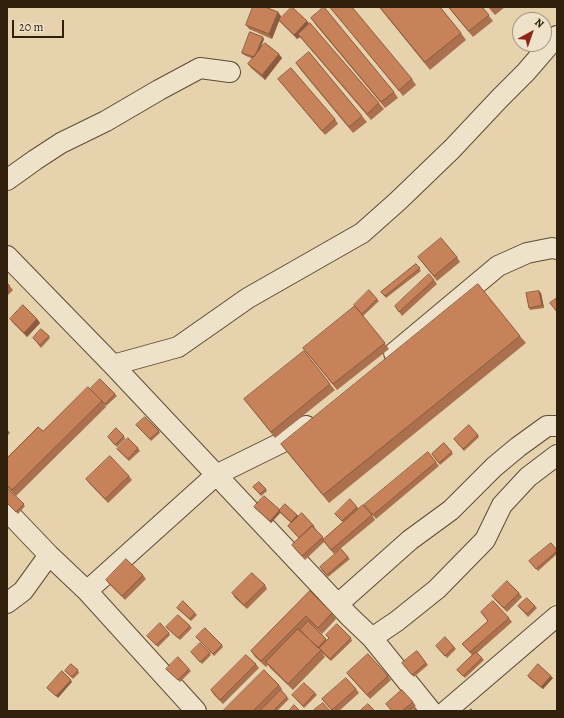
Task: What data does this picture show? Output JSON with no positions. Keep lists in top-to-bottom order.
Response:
{
  "scale_bar": "20 m",
  "north": "top right"
}
